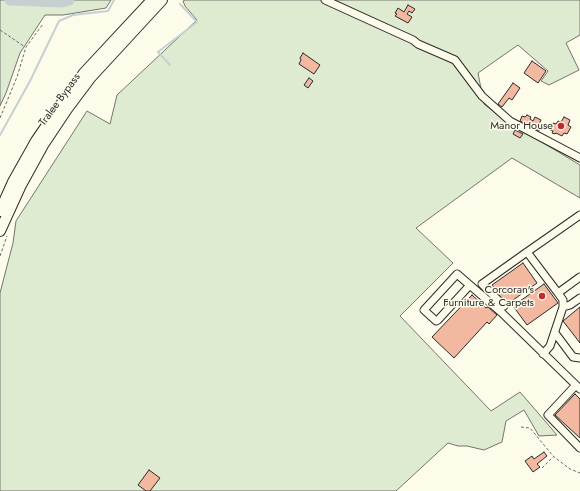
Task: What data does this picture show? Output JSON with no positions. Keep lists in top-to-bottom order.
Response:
{
  "streets": {
    "highway": ["Tralee Bypass"]
  },
  "places": ["Manor House", "Corcoran's Furniture & Carpets"]
}
